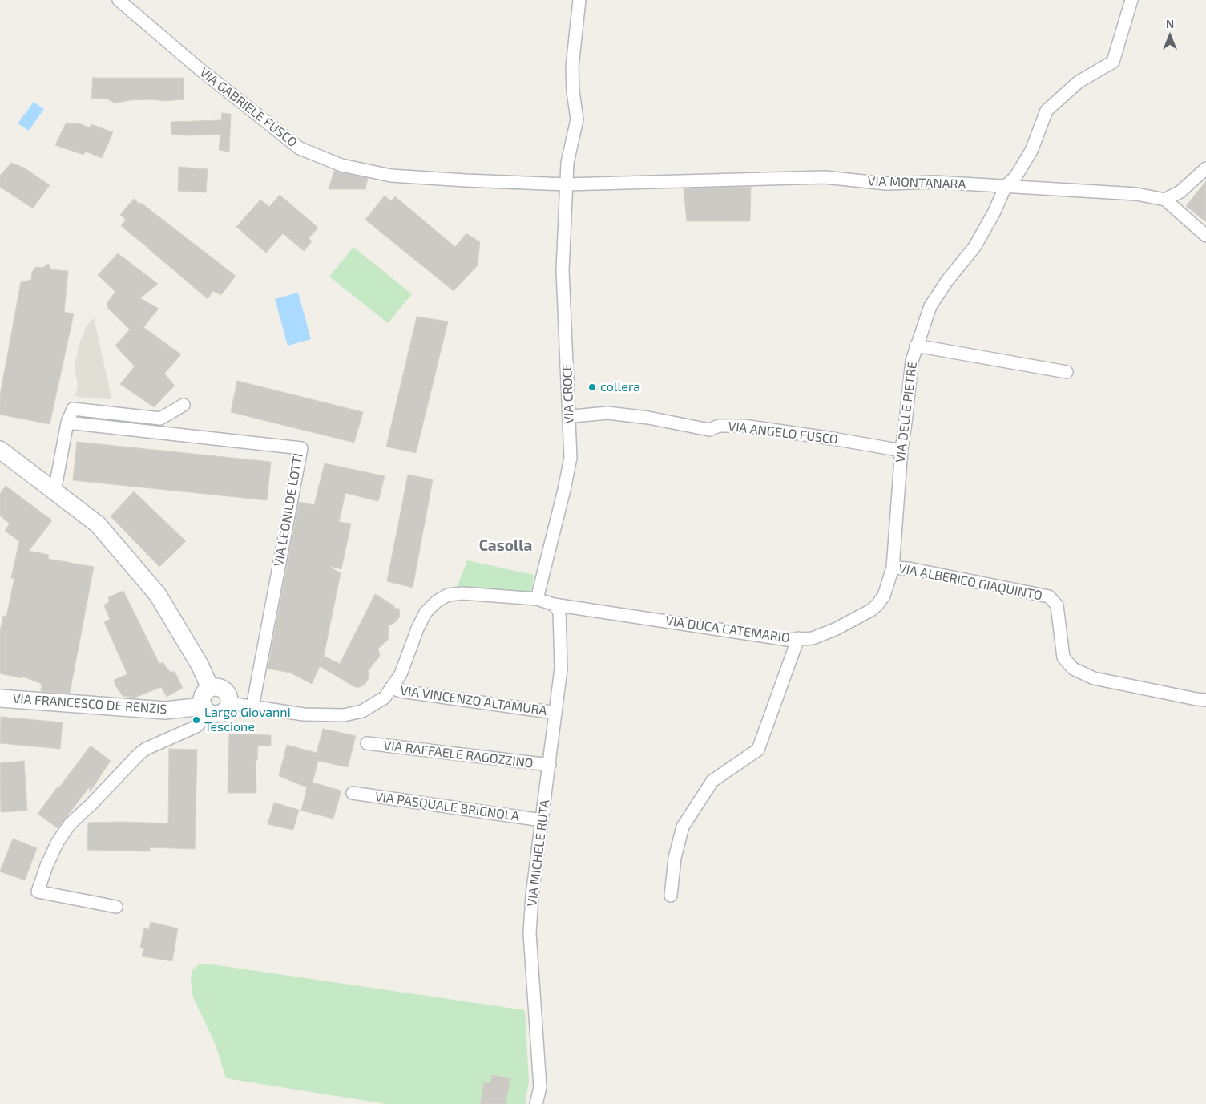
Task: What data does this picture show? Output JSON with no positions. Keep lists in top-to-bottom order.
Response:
{
  "streets": {
    "street": [
      "VIA GABRIELE FUSCO",
      "VIA MONTANARA",
      "VIA CROCE",
      "VIA DELLE PIETRE",
      "VIA ANGELO FUSCO",
      "VIA LEONILDE LOTTI",
      "VIA ALBERICO GIAQUINTO",
      "VIA DUCA CATEMARIO",
      "VIA VINCENZO ALTAMURA",
      "VIA FRANCESCO DE RENZIS",
      "VIA RAFFAELE RAGOZZINO",
      "VIA PASQUALE BRIGNOLA",
      "VIA MICHELE RUTA"
    ]
  },
  "crossings": [
    ["VIA GABRIELE FUSCO", "VIA MONTANARA"],
    ["VIA GABRIELE FUSCO", "VIA CROCE"],
    ["VIA MONTANARA", "VIA CROCE"],
    ["VIA MONTANARA", "VIA DELLE PIETRE"],
    ["VIA CROCE", "VIA ANGELO FUSCO"],
    ["VIA DELLE PIETRE", "VIA ANGELO FUSCO"],
    ["VIA DELLE PIETRE", "VIA ALBERICO GIAQUINTO"],
    ["VIA DELLE PIETRE", "VIA DUCA CATEMARIO"],
    ["VIA ALBERICO GIAQUINTO", "VIA DUCA CATEMARIO"],
    ["VIA DUCA CATEMARIO", "VIA MICHELE RUTA"],
    ["VIA VINCENZO ALTAMURA", "VIA MICHELE RUTA"],
    ["VIA RAFFAELE RAGOZZINO", "VIA MICHELE RUTA"],
    ["VIA PASQUALE BRIGNOLA", "VIA MICHELE RUTA"]
  ],
  "districts": ["Casolla"],
  "places": ["collera", "Largo Giovanni Tescione"],
  "north": "top"
}
